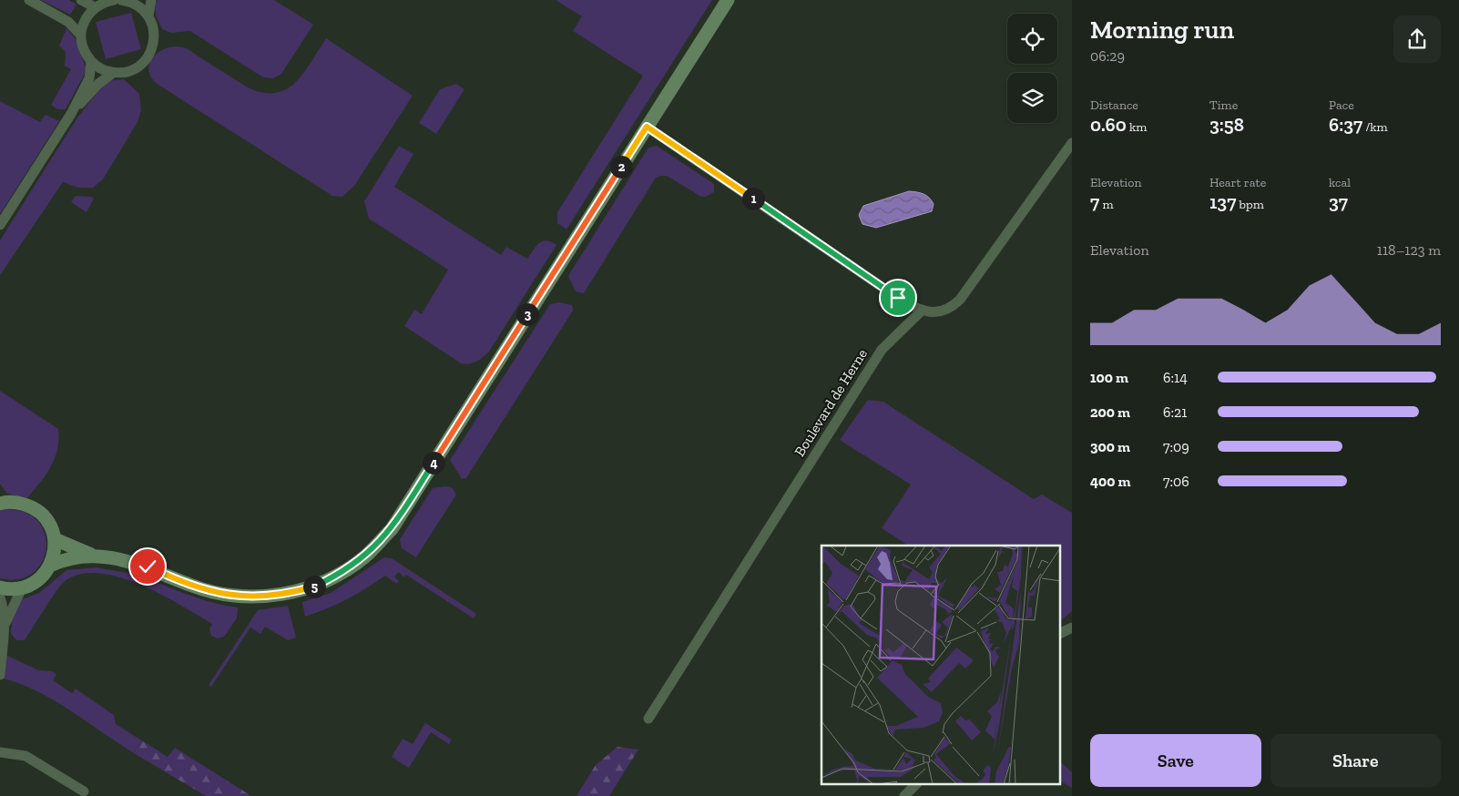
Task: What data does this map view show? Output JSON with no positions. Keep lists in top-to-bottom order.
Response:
{
  "streets": {
    "street": ["Boulevard de Herne"]
  },
  "page": {
    "heading": ["Morning run", "06:29"],
    "stats": [
      ["Distance", "0.60 km"],
      ["Time", "3:58"],
      ["Pace", "6:37 /km"],
      ["Elevation", "7 m"],
      ["Heart rate", "137 bpm"],
      ["kcal", "37"]
    ],
    "pins": [
      "2",
      "1",
      "3",
      "4",
      "5"
    ],
    "chart": ["Elevation", "118–123 m"],
    "list": [
      {
        "name": "100 m",
        "note": "6:14"
      },
      {
        "name": "200 m",
        "note": "6:21"
      },
      {
        "name": "300 m",
        "note": "7:09"
      },
      {
        "name": "400 m",
        "note": "7:06"
      }
    ],
    "buttons": ["Save", "Share"]
  }
}
